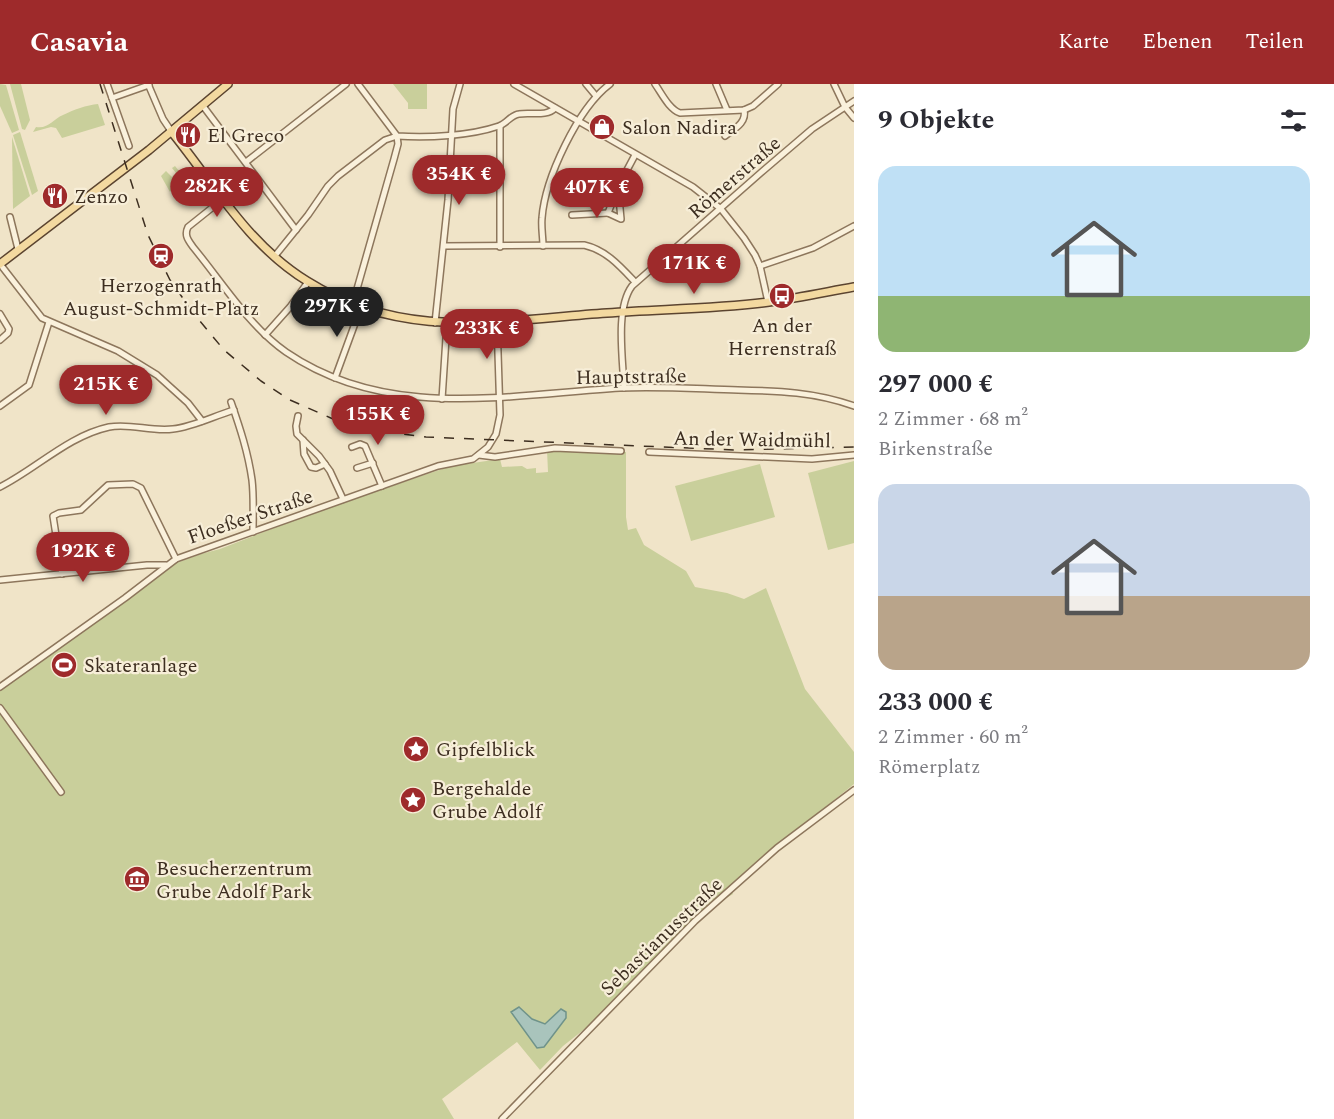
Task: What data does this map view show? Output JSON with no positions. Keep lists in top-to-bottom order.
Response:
{
  "streets": {
    "street": [
      "Römerstraße",
      "Hauptstraße",
      "An der Waidmühl",
      "Floeßer Straße",
      "Sebastianusstraße"
    ]
  },
  "places": {
    "shop": ["Salon Nadira"],
    "restaurant": ["El Greco", "Zenzo"],
    "station": ["Herzogenrath August-Schmidt-Platz"],
    "bus stop": ["An der Herrenstraß"],
    "sports": ["Skateranlage"],
    "place": ["Gipfelblick", "Bergehalde Grube Adolf"],
    "museum": ["Besucherzentrum Grube Adolf Park"]
  },
  "page": {
    "header": "Casavia",
    "nav": ["Karte", "Ebenen", "Teilen"],
    "heading": "9 Objekte",
    "price": [
      "354K €",
      "282K €",
      "407K €",
      "171K €",
      "297K €",
      "233K €",
      "215K €",
      "155K €",
      "192K €"
    ],
    "list": [
      {
        "name": "297 000 €",
        "note": "2 Zimmer · 68 m² · Birkenstraße"
      },
      {
        "name": "233 000 €",
        "note": "2 Zimmer · 60 m² · Römerplatz"
      }
    ]
  }
}
